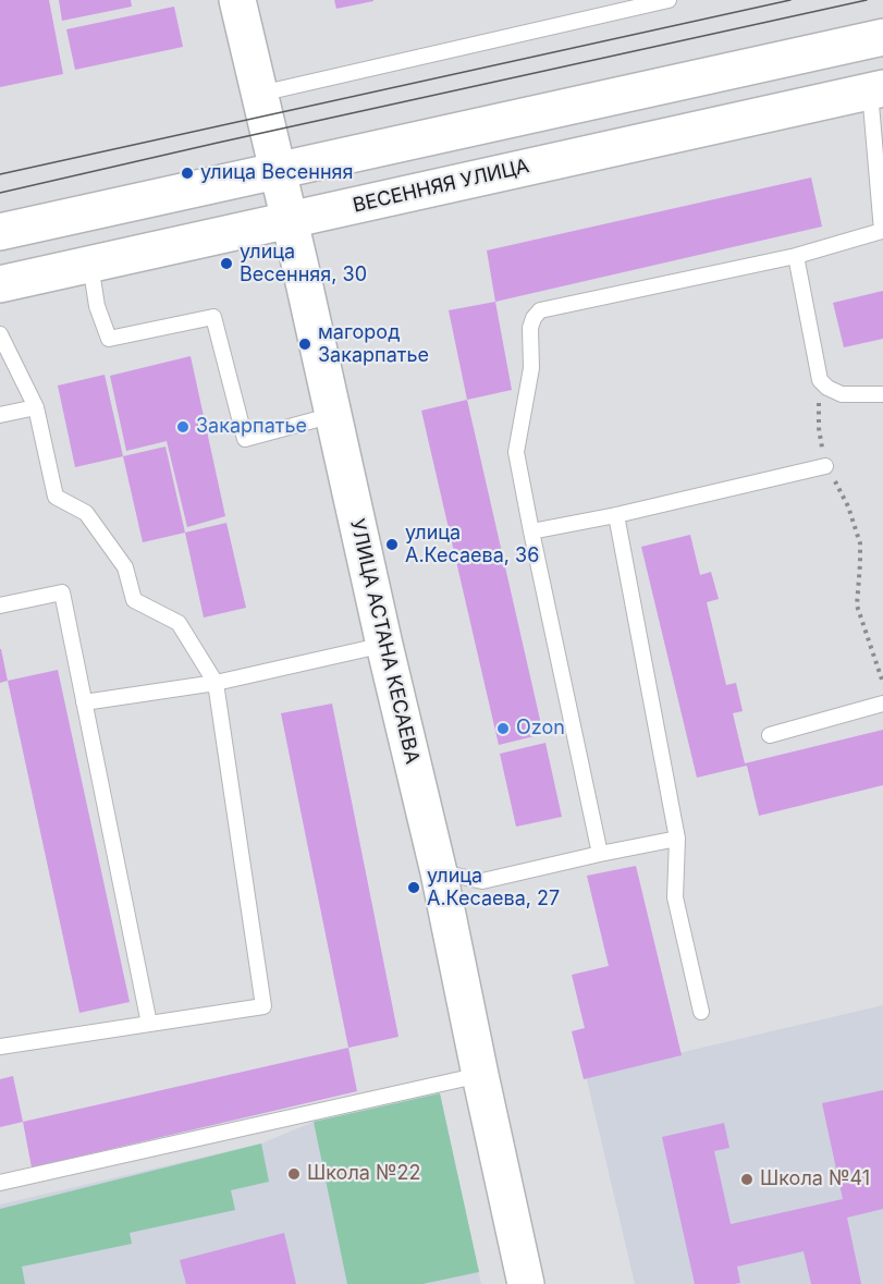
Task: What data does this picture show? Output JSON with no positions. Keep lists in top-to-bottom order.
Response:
{
  "streets": {
    "street": ["ВЕСЕННЯЯ УЛИЦА", "УЛИЦА АСТАНА КЕСАЕВА"]
  },
  "crossings": [
    ["ВЕСЕННЯЯ УЛИЦА", "УЛИЦА АСТАНА КЕСАЕВА"]
  ],
  "places": [
    "улица Весенняя",
    "улица Весенняя, 30",
    "магород Закарпатье",
    "Закарпатье",
    "улица А.Кесаева, 36",
    "Ozon",
    "улица А.Кесаева, 27",
    "Школа №22",
    "Школа №41"
  ]
}
